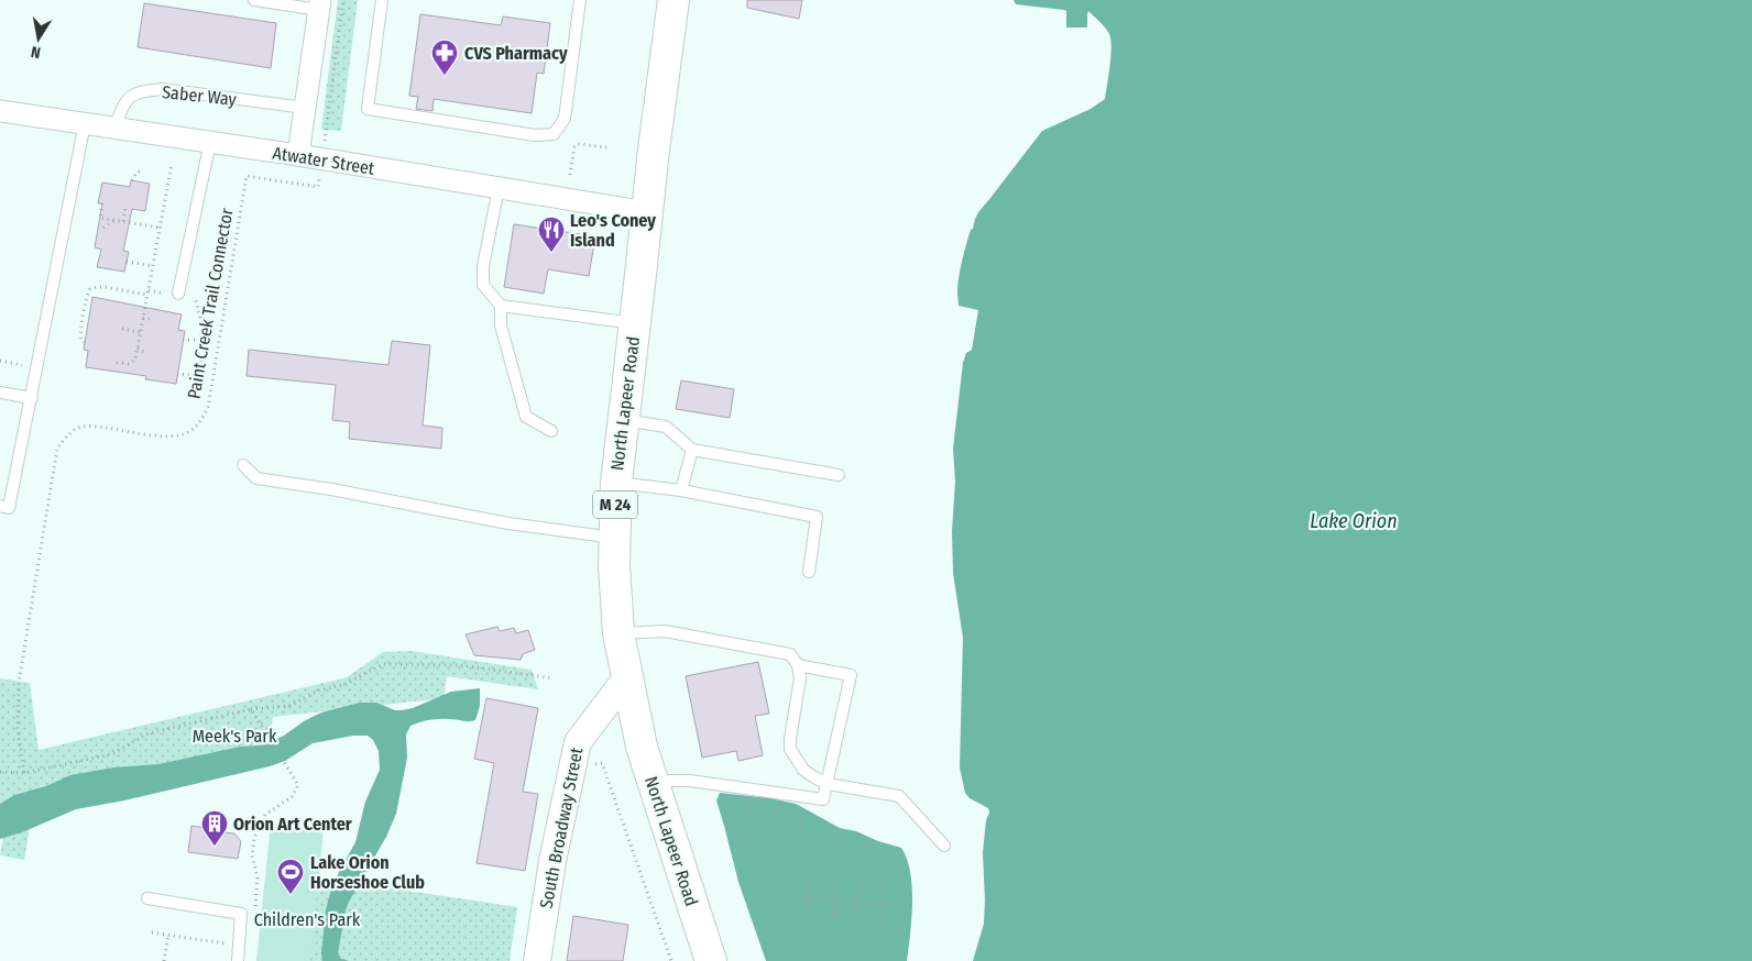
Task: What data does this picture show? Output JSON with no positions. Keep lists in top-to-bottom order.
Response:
{
  "streets": {
    "main road": ["North Lapeer Road", "M 24"],
    "street": ["Atwater Street", "South Broadway Street"],
    "lane": ["Saber Way"],
    "path": ["Paint Creek Trail Connector"]
  },
  "crossings": [
    ["Saber Way", "Atwater Street"],
    ["Atwater Street", "North Lapeer Road"],
    ["North Lapeer Road", "South Broadway Street"]
  ],
  "water": ["Lake Orion"],
  "parks": ["Meek's Park", "Children's Park"],
  "places": {
    "pharmacy": ["CVS Pharmacy"],
    "restaurant": ["Leo's Coney Island"],
    "building": ["Orion Art Center"],
    "sports": ["Lake Orion Horseshoe Club"]
  },
  "north": "bottom"
}
